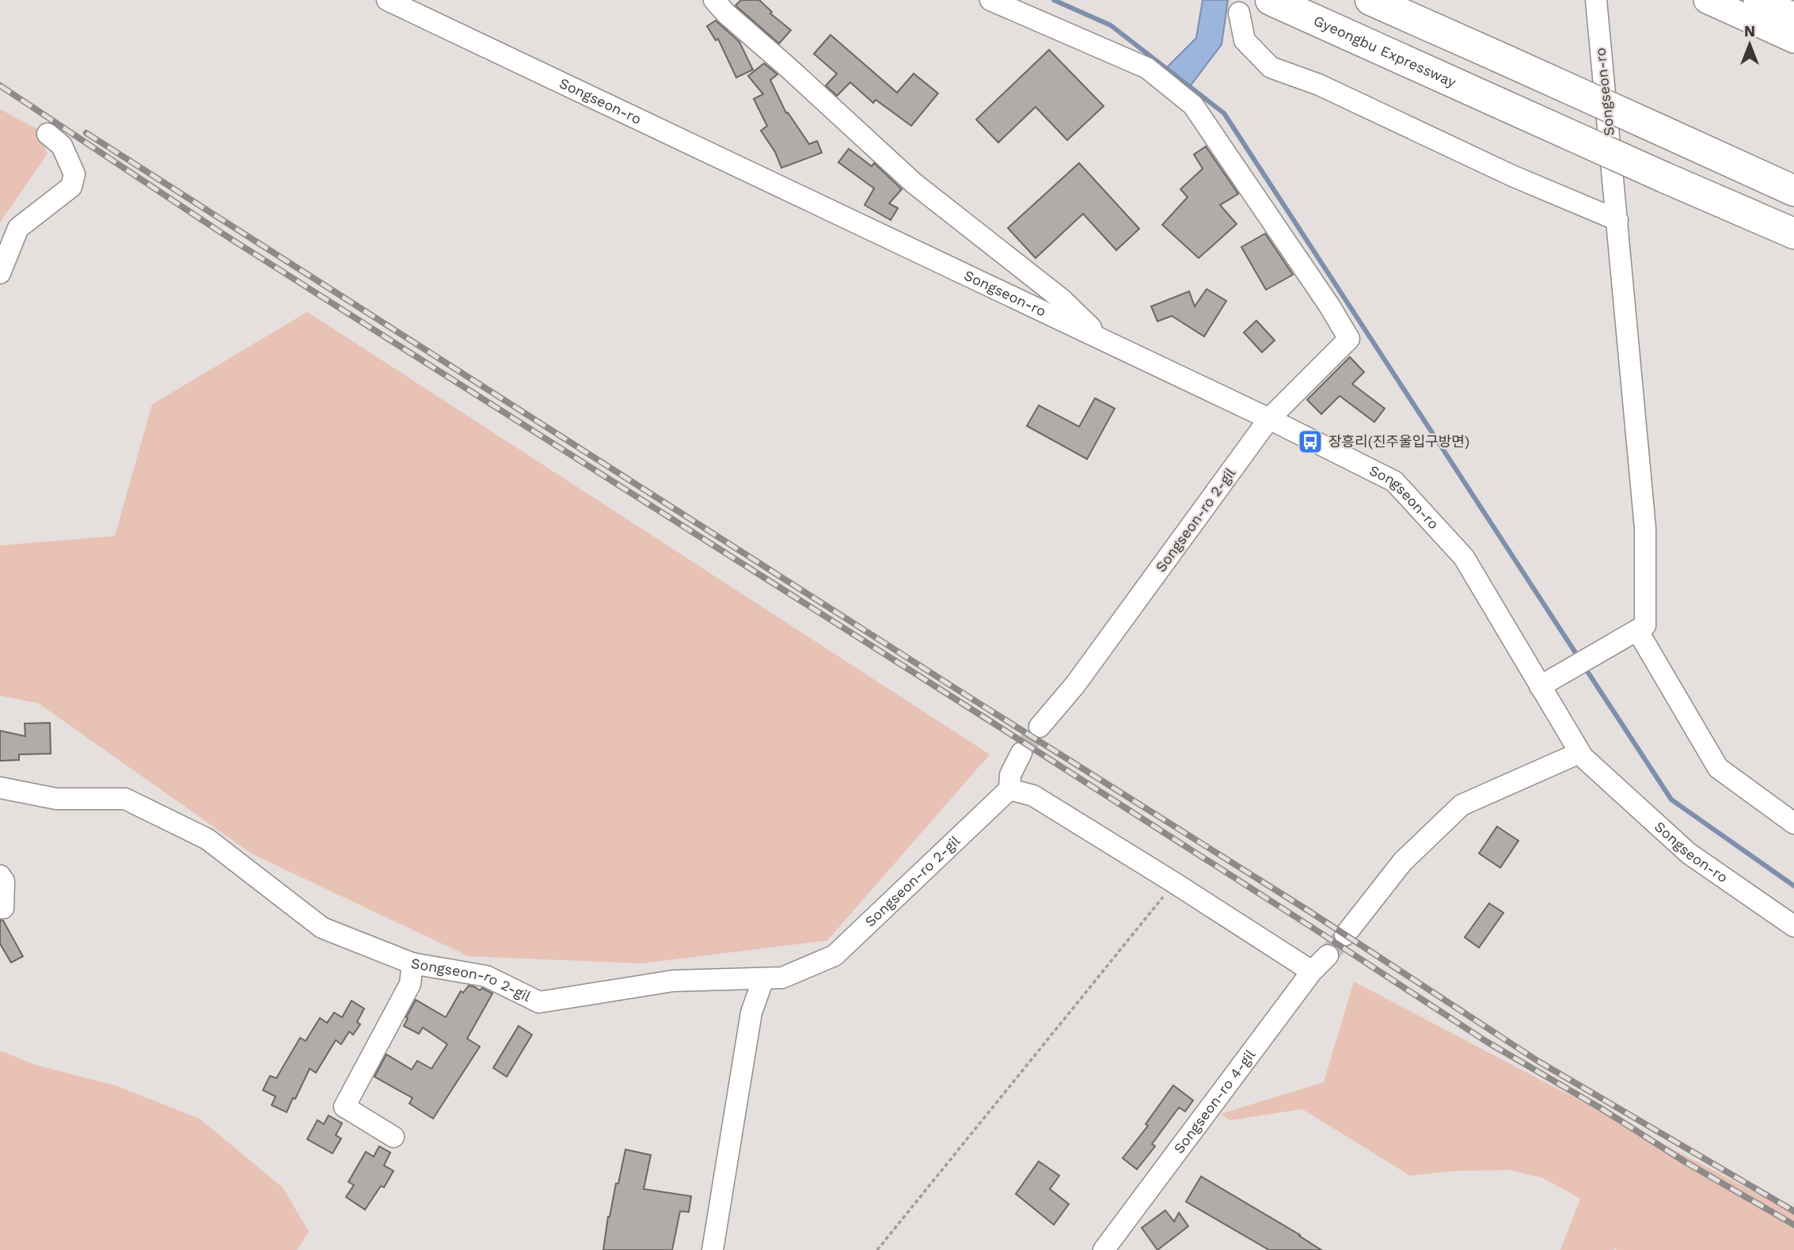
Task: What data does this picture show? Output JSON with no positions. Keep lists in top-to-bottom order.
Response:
{
  "streets": {
    "highway": ["Gyeongbu Expressway"],
    "street": ["Songseon-ro", "Songseon-ro 2-gil", "Songseon-ro 4-gil"]
  },
  "crossings": [
    ["Songseon-ro", "Songseon-ro 2-gil"]
  ],
  "places": {
    "bus stop": ["장흥리(진주울입구방면)"]
  },
  "north": "top"
}
